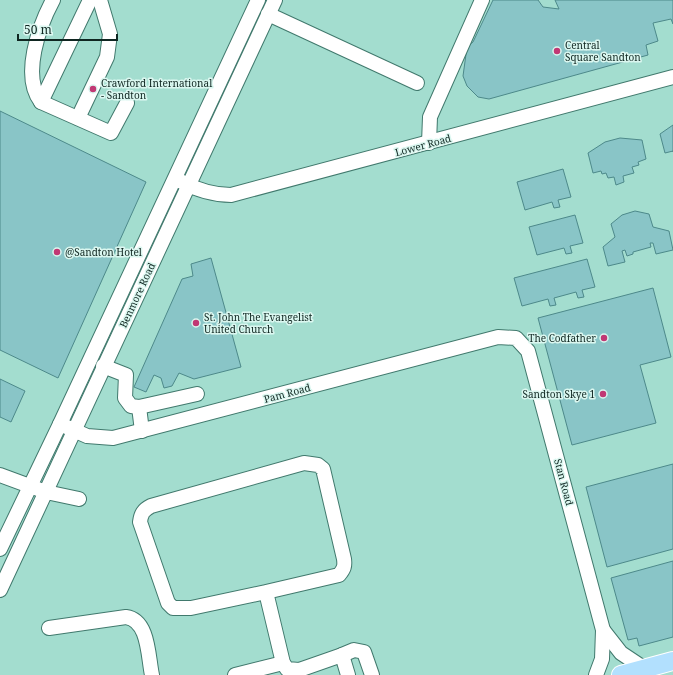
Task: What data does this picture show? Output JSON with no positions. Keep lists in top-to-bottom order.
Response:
{
  "streets": {
    "street": [
      "Lower Road",
      "Benmore Road",
      "Pam Road",
      "Stan Road"
    ]
  },
  "crossings": [
    ["Lower Road", "Benmore Road"],
    ["Benmore Road", "Pam Road"],
    ["Pam Road", "Stan Road"]
  ],
  "places": [
    "Central Square Sandton",
    "Crawford International - Sandton",
    "@Sandton Hotel",
    "St. John The Evangelist United Church",
    "The Codfather",
    "Sandton Skye 1"
  ],
  "scale_bar": "50 m"
}
